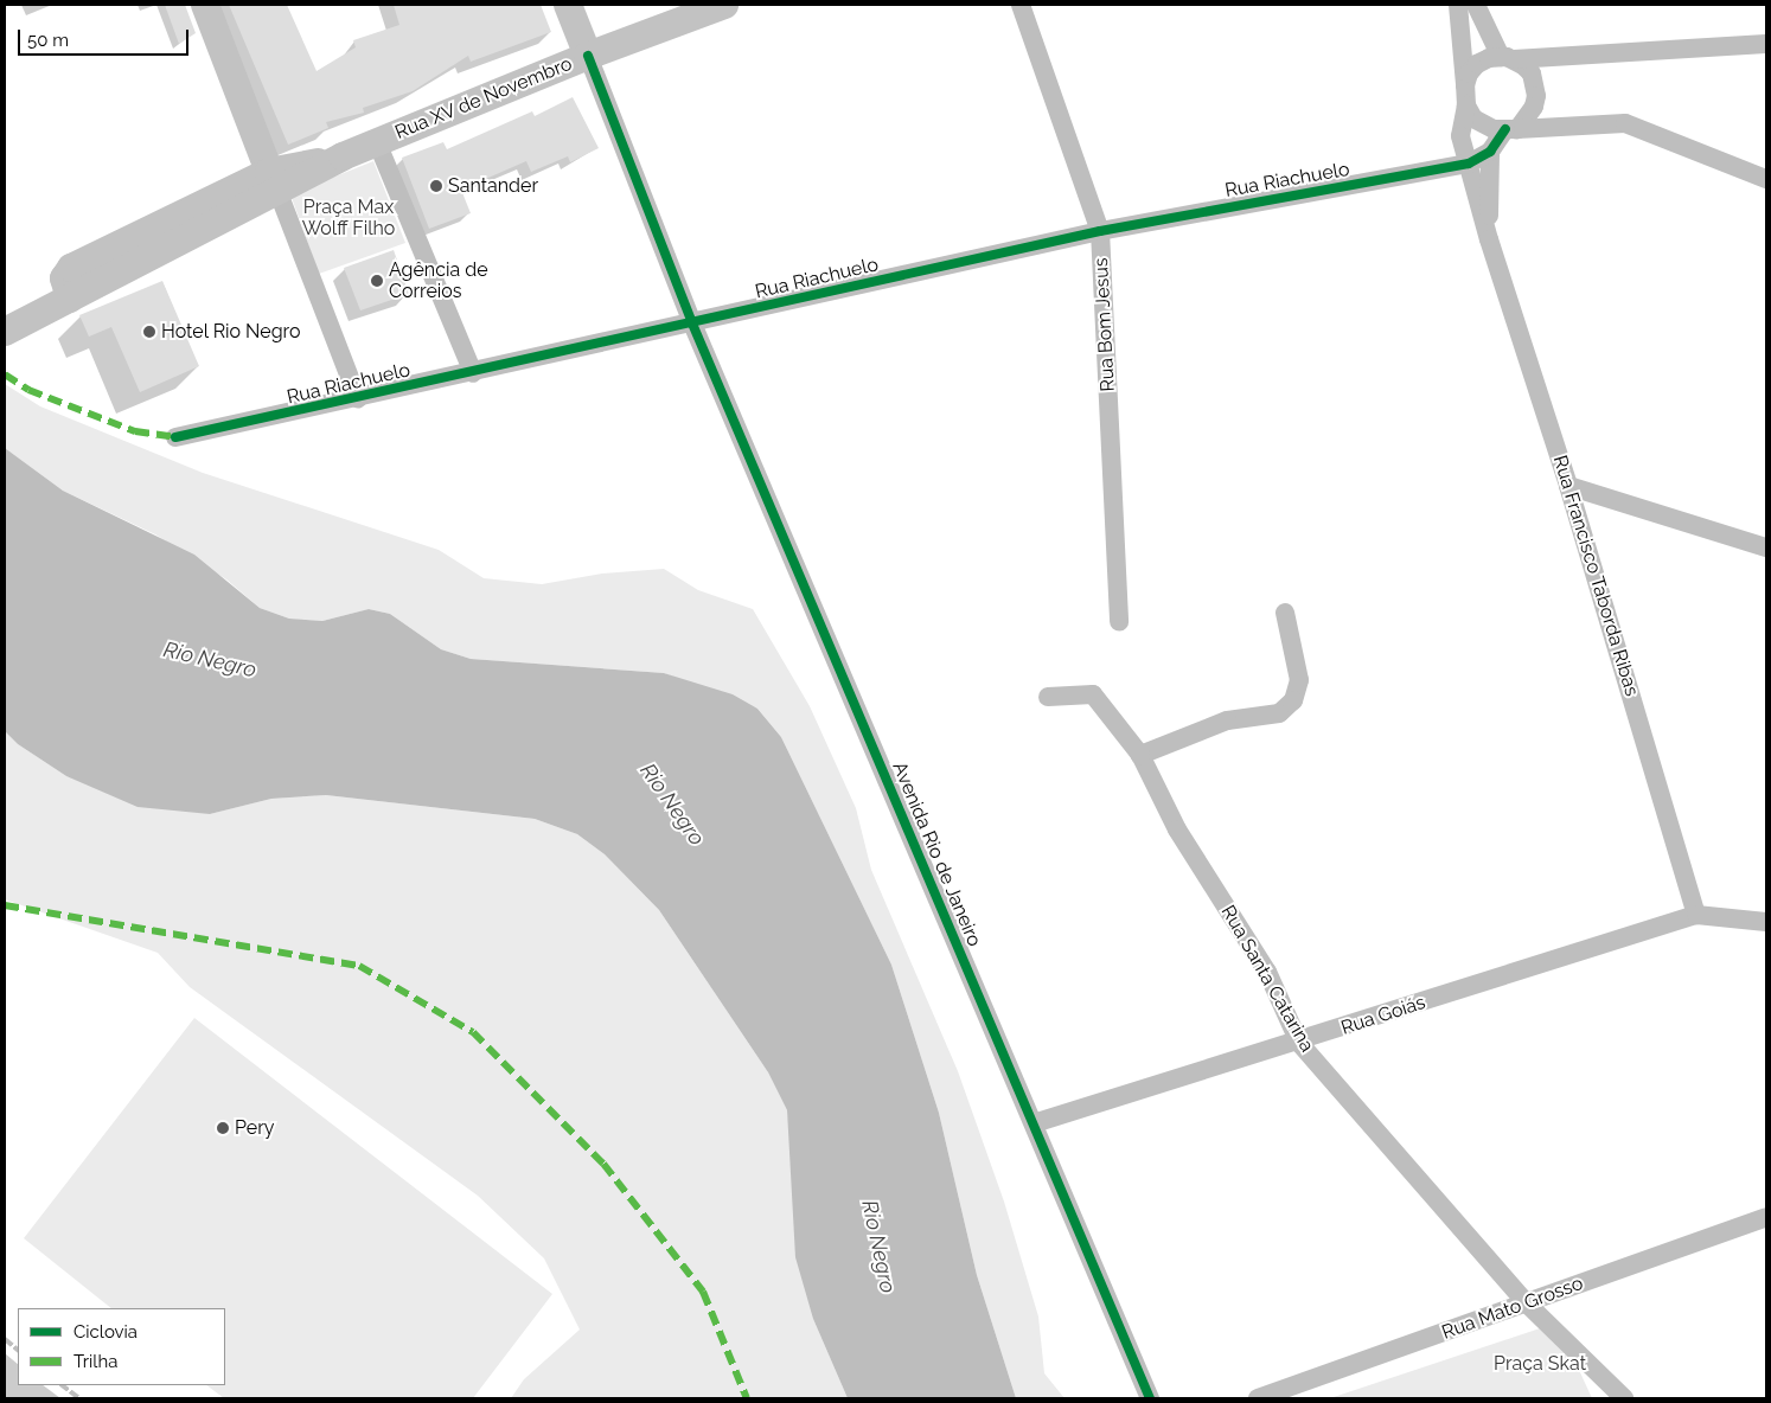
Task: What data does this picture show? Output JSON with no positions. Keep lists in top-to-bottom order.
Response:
{
  "streets": {
    "main road": ["Rua XV de Novembro"],
    "street": [
      "Rua Riachuelo",
      "Rua Bom Jesus",
      "Rua Francisco Taborda Ribas",
      "Avenida Rio de Janeiro",
      "Rua Santa Catarina",
      "Rua Goiás",
      "Rua Mato Grosso"
    ]
  },
  "crossings": [
    ["Rua XV de Novembro", "Avenida Rio de Janeiro"],
    ["Rua Riachuelo", "Rua Bom Jesus"],
    ["Rua Riachuelo", "Rua Francisco Taborda Ribas"],
    ["Rua Riachuelo", "Avenida Rio de Janeiro"],
    ["Rua Francisco Taborda Ribas", "Rua Goiás"],
    ["Avenida Rio de Janeiro", "Rua Goiás"],
    ["Rua Santa Catarina", "Rua Goiás"],
    ["Rua Santa Catarina", "Rua Mato Grosso"]
  ],
  "water": ["Rio Negro"],
  "parks": ["Praça Max Wolff Filho", "Praça Skat"],
  "places": [
    "Santander",
    "Agência de Correios",
    "Hotel Rio Negro",
    "Pery"
  ],
  "legend": ["Ciclovia", "Trilha"],
  "scale_bar": "50 m"
}
